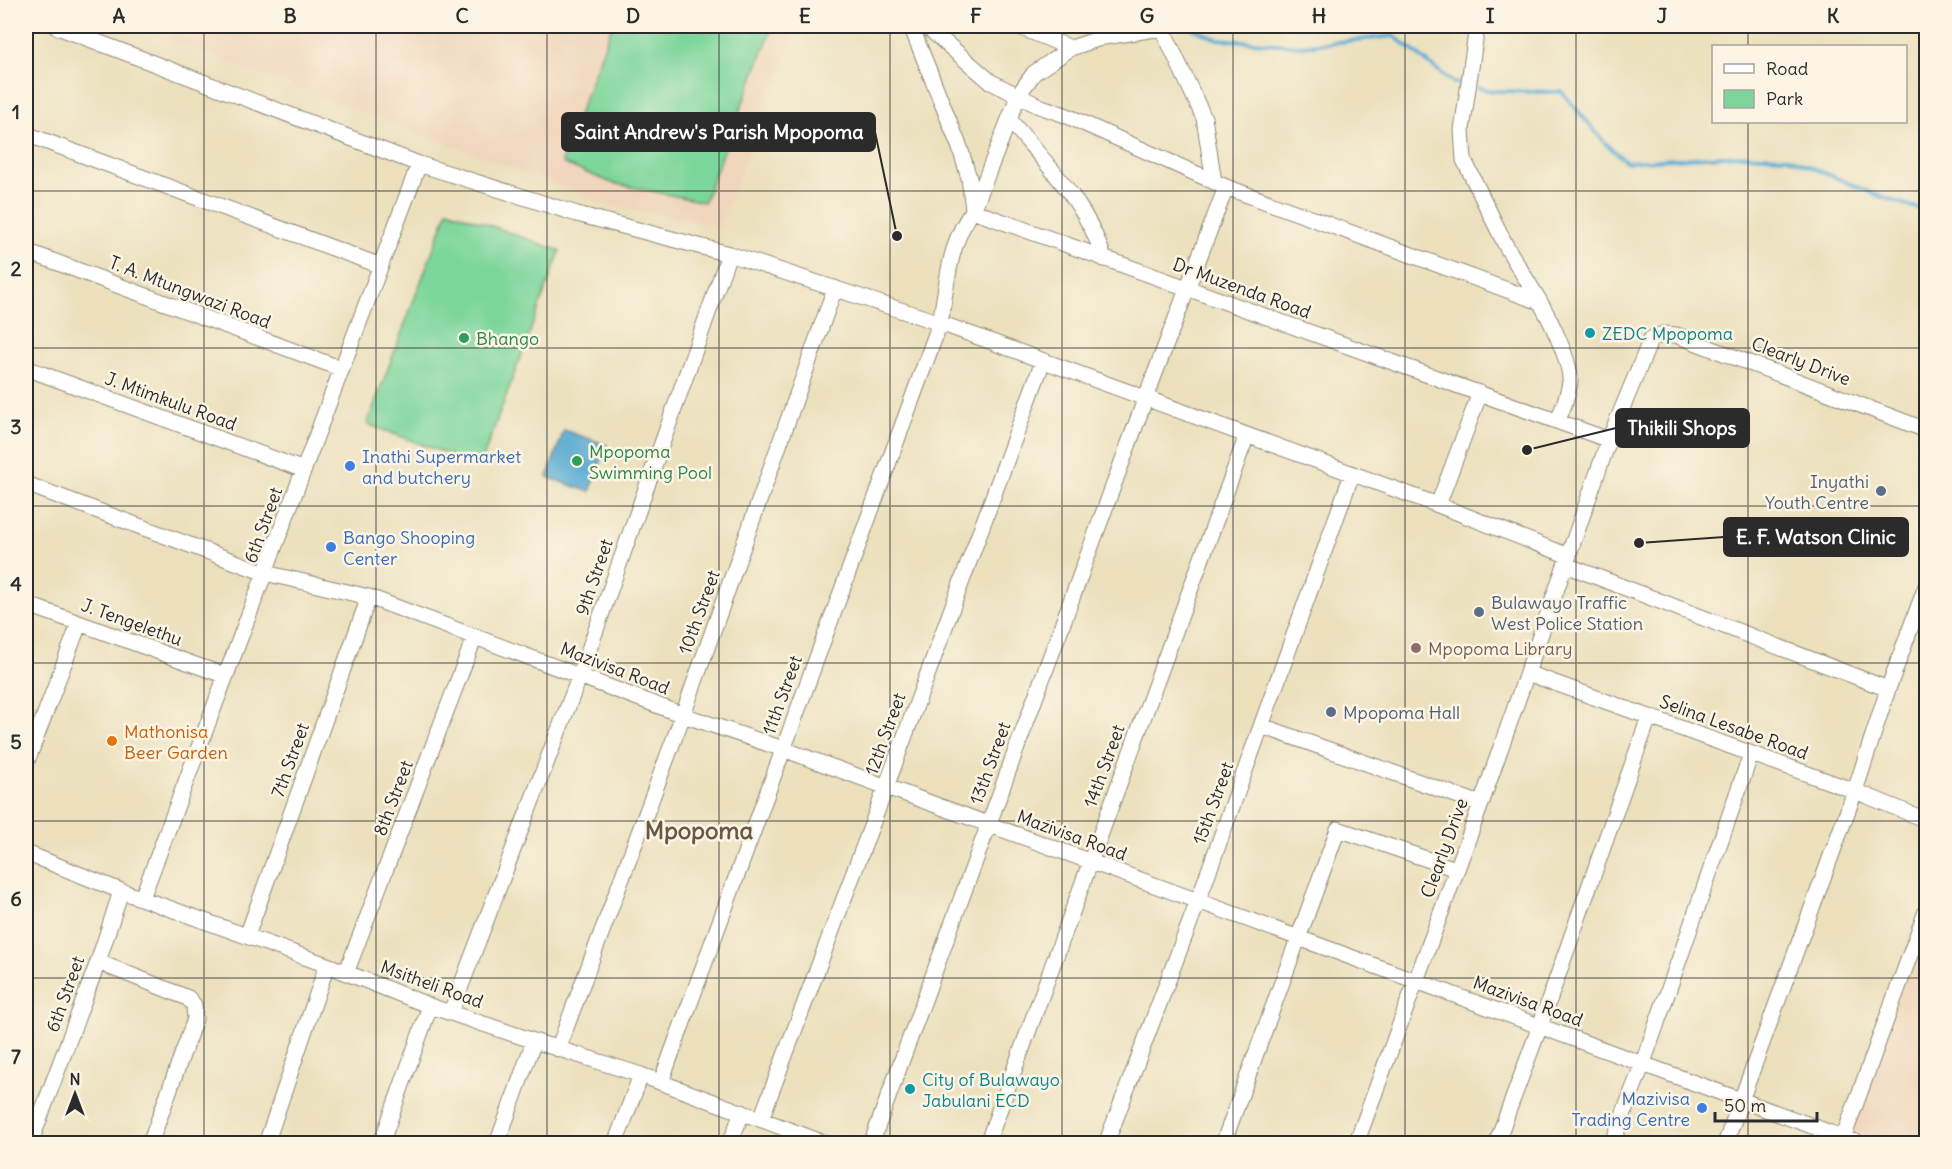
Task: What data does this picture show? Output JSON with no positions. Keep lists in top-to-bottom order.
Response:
{
  "streets": {
    "street": [
      "Dr Muzenda Road",
      "T. A. Mtungwazi Road",
      "Clearly Drive",
      "J. Mtimkulu Road",
      "6th Street",
      "9th Street",
      "10th Street",
      "J. Tengelethu",
      "Mazivisa Road",
      "11th Street",
      "Selina Lesabe Road",
      "12th Street",
      "7th Street",
      "13th Street",
      "14th Street",
      "8th Street",
      "15th Street",
      "Msitheli Road"
    ]
  },
  "crossings": [
    ["Dr Muzenda Road", "Clearly Drive"],
    ["Dr Muzenda Road", "13th Street"],
    ["T. A. Mtungwazi Road", "6th Street"],
    ["Clearly Drive", "Mazivisa Road"],
    ["Clearly Drive", "Selina Lesabe Road"],
    ["J. Mtimkulu Road", "6th Street"],
    ["6th Street", "J. Tengelethu"],
    ["6th Street", "Mazivisa Road"],
    ["6th Street", "Msitheli Road"],
    ["9th Street", "Mazivisa Road"],
    ["9th Street", "Msitheli Road"],
    ["10th Street", "Mazivisa Road"],
    ["10th Street", "Msitheli Road"],
    ["Mazivisa Road", "11th Street"],
    ["Mazivisa Road", "12th Street"],
    ["Mazivisa Road", "7th Street"],
    ["Mazivisa Road", "13th Street"],
    ["Mazivisa Road", "14th Street"],
    ["Mazivisa Road", "8th Street"],
    ["Mazivisa Road", "15th Street"],
    ["11th Street", "Msitheli Road"],
    ["12th Street", "Msitheli Road"],
    ["7th Street", "Msitheli Road"],
    ["8th Street", "Msitheli Road"]
  ],
  "districts": ["Mpopoma"],
  "places": [
    "Saint Andrew's Parish Mpopoma",
    "ZEDC Mpopoma",
    "Bhango",
    "Thikili Shops",
    "Mpopoma Swimming Pool",
    "Inathi Supermarket and butchery",
    "Inyathi Youth Centre",
    "E. F. Watson Clinic",
    "Bango Shooping Center",
    "Bulawayo Traffic West Police Station",
    "Mpopoma Library",
    "Mpopoma Hall",
    "Mathonisa Beer Garden",
    "City of Bulawayo Jabulani ECD",
    "Mazivisa Trading Centre"
  ],
  "legend": ["Road", "Park"],
  "scale_bar": "50 m",
  "north": "top",
  "grid": {
    "columns": [
      "A",
      "B",
      "C",
      "D",
      "E",
      "F",
      "G",
      "H",
      "I",
      "J",
      "K"
    ],
    "rows": [
      "1",
      "2",
      "3",
      "4",
      "5",
      "6",
      "7"
    ]
  }
}
